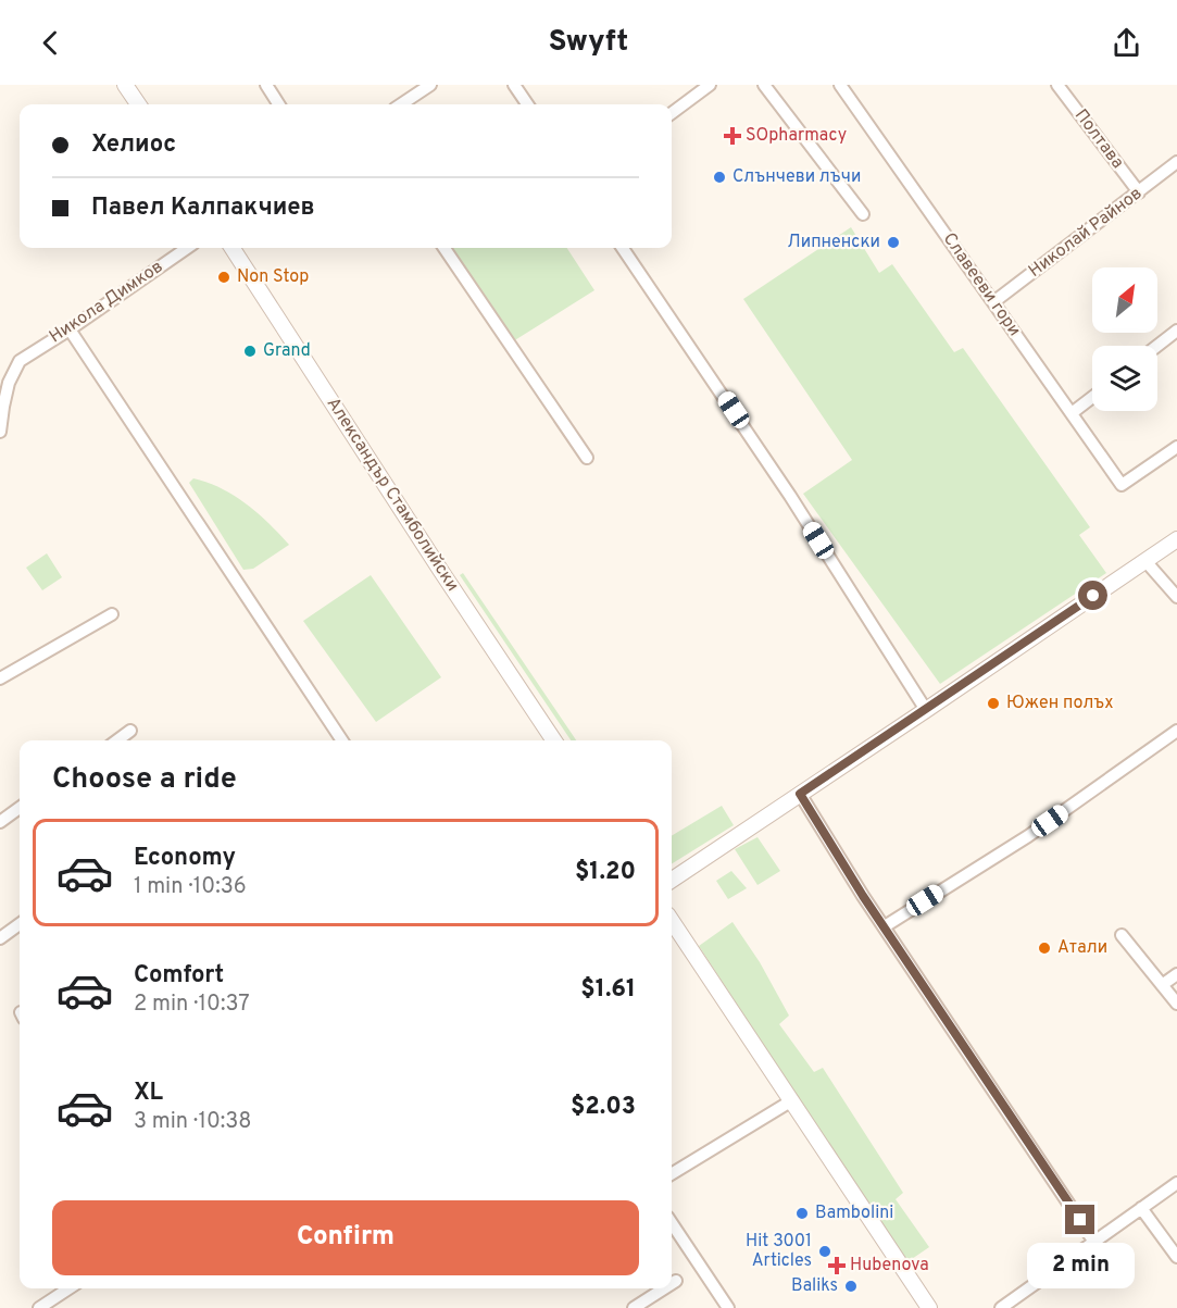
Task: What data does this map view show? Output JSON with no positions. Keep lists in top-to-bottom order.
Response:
{
  "streets": {
    "street": [
      "Полтава",
      "Николай Райнов",
      "Славееви гори",
      "Никола Димков",
      "Александър Стамболийски"
    ]
  },
  "crossings": [
    ["Полтава", "Николай Райнов"],
    ["Николай Райнов", "Славееви гори"]
  ],
  "places": {
    "health": ["SOpharmacy", "Hubenova"],
    "other": [
      "Слънчеви лъчи",
      "Липненски",
      "Non Stop",
      "Grand",
      "Южен полъх",
      "Атали",
      "Bambolini",
      "Hit 3001 Articles",
      "Baliks"
    ]
  },
  "north": "top right",
  "page": {
    "header": "Swyft",
    "banner": ["Хелиос", "Павел Калпакчиев"],
    "heading": "Choose a ride",
    "list": [
      {
        "name": "Economy",
        "note": "1 min · 10:36",
        "value": "$1.20"
      },
      {
        "name": "Comfort",
        "note": "2 min · 10:37",
        "value": "$1.61"
      },
      {
        "name": "XL",
        "note": "3 min · 10:38",
        "value": "$2.03"
      }
    ],
    "buttons": "Confirm",
    "bubble": "2 min"
  }
}
